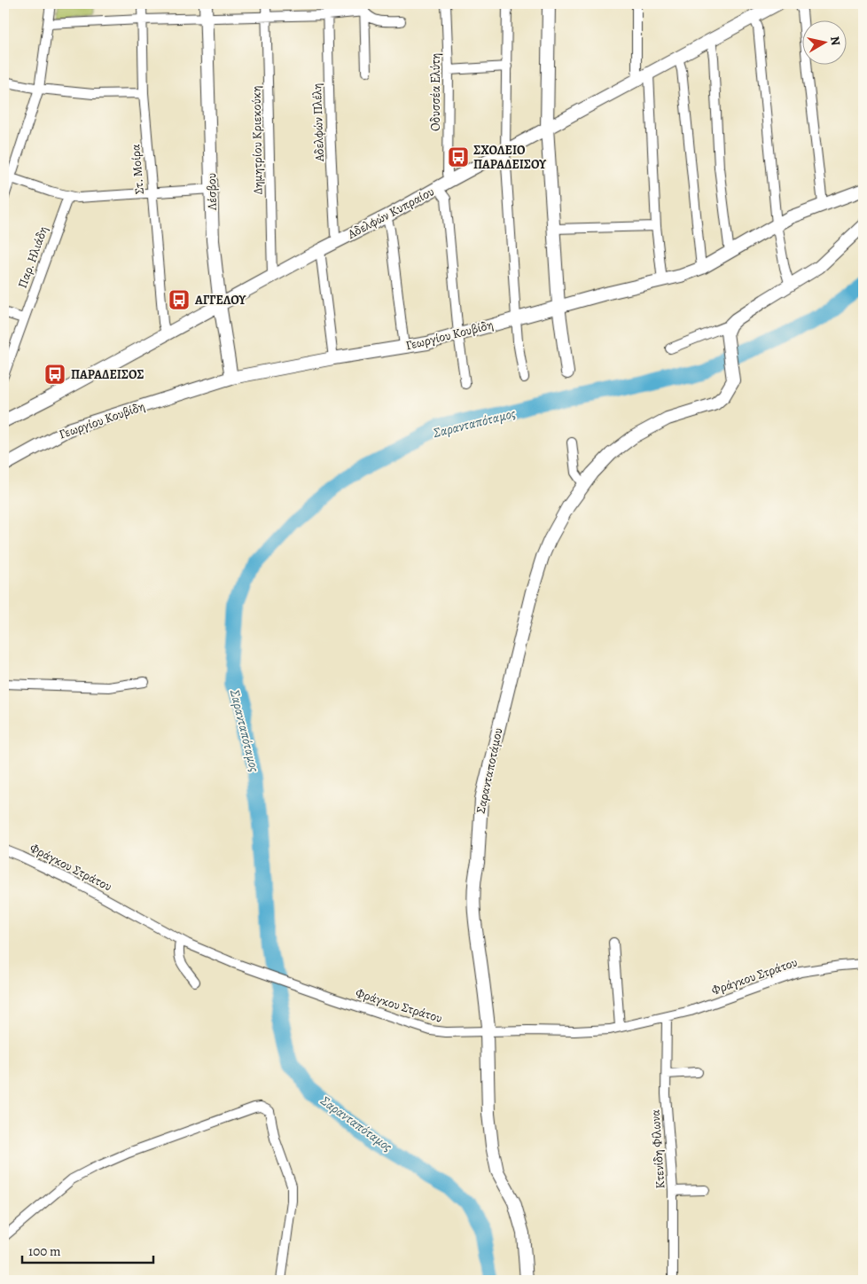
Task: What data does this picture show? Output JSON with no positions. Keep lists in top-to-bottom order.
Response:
{
  "streets": {
    "street": [
      "Οδυσσέα Ελύτη",
      "Αδελφών Πλέλη",
      "Δημητρίου Κριεκούκη",
      "Στ. Μοίρα",
      "Λέσβου",
      "Αδελφών Κυπραίου",
      "Παρ. Ηλιάδη",
      "Γεωργίου Κουβίδη",
      "Σαρανταποτάμου",
      "Φράγκου Στράτου",
      "Κτενίδη Φίλωνα"
    ]
  },
  "crossings": [
    ["Οδυσσέα Ελύτη", "Αδελφών Κυπραίου"],
    ["Αδελφών Πλέλη", "Αδελφών Κυπραίου"],
    ["Δημητρίου Κριεκούκη", "Αδελφών Κυπραίου"],
    ["Στ. Μοίρα", "Αδελφών Κυπραίου"],
    ["Λέσβου", "Αδελφών Κυπραίου"],
    ["Λέσβου", "Γεωργίου Κουβίδη"],
    ["Σαρανταποτάμου", "Φράγκου Στράτου"],
    ["Φράγκου Στράτου", "Κτενίδη Φίλωνα"]
  ],
  "water": ["Σαρανταπόταμος"],
  "places": {
    "bus stop": ["ΣΧΟΛΕΙΟ ΠΑΡΑΔΕΙΣΟΥ", "ΑΓΓΕΛΟΥ", "ΠΑΡΑΔΕΙΣΟΣ"]
  },
  "scale_bar": "100 m",
  "north": "right"
}
